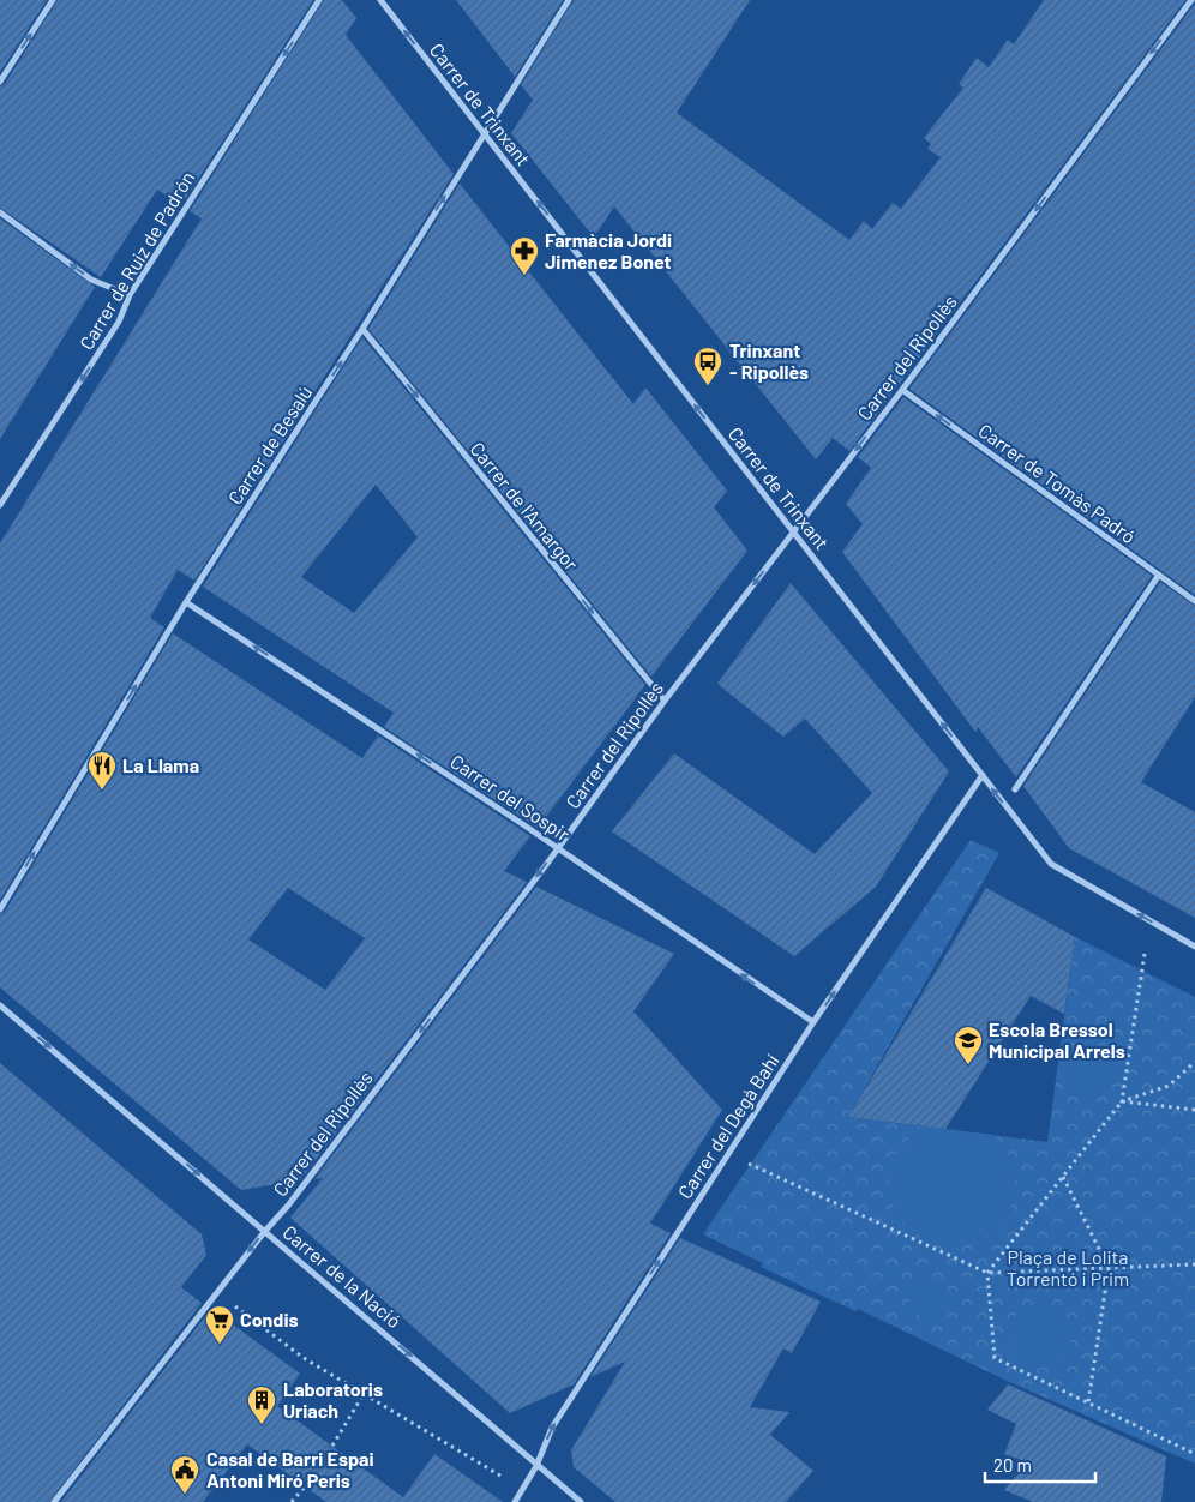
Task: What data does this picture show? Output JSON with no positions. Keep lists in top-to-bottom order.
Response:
{
  "streets": {
    "street": [
      "Carrer de Trinxant",
      "Carrer de Ruiz de Padrón",
      "Carrer del Ripollès",
      "Carrer de Besalú",
      "Carrer de Tomàs Padró",
      "Carrer de l'Amargor",
      "Carrer del Sospir",
      "Carrer del Degà Bahí",
      "Carrer de la Nació"
    ]
  },
  "crossings": [
    ["Carrer de Trinxant", "Carrer del Ripollès"],
    ["Carrer de Trinxant", "Carrer de Besalú"],
    ["Carrer de Trinxant", "Carrer del Degà Bahí"],
    ["Carrer del Ripollès", "Carrer de Tomàs Padró"],
    ["Carrer del Ripollès", "Carrer de l'Amargor"],
    ["Carrer del Ripollès", "Carrer del Sospir"],
    ["Carrer del Ripollès", "Carrer de la Nació"],
    ["Carrer de Besalú", "Carrer de l'Amargor"],
    ["Carrer de Besalú", "Carrer del Sospir"],
    ["Carrer del Sospir", "Carrer del Degà Bahí"],
    ["Carrer del Degà Bahí", "Carrer de la Nació"]
  ],
  "one_way": [
    "Carrer de Trinxant",
    "Carrer de Ruiz de Padrón",
    "Carrer del Ripollès",
    "Carrer de Besalú",
    "Carrer de Tomàs Padró",
    "Carrer de l'Amargor",
    "Carrer del Sospir",
    "Carrer del Degà Bahí",
    "Carrer de la Nació"
  ],
  "parks": ["Plaça de Lolita Torrentó i Prim"],
  "places": {
    "pharmacy": ["Farmàcia Jordi Jimenez Bonet"],
    "bus stop": ["Trinxant - Ripollès"],
    "restaurant": ["La Llama"],
    "school or university": ["Escola Bressol Municipal Arrels"],
    "supermarket": ["Condis"],
    "building": ["Laboratoris Uriach"],
    "public building": ["Casal de Barri Espai Antoni Miró Peris"]
  },
  "scale_bar": "20 m"
}
